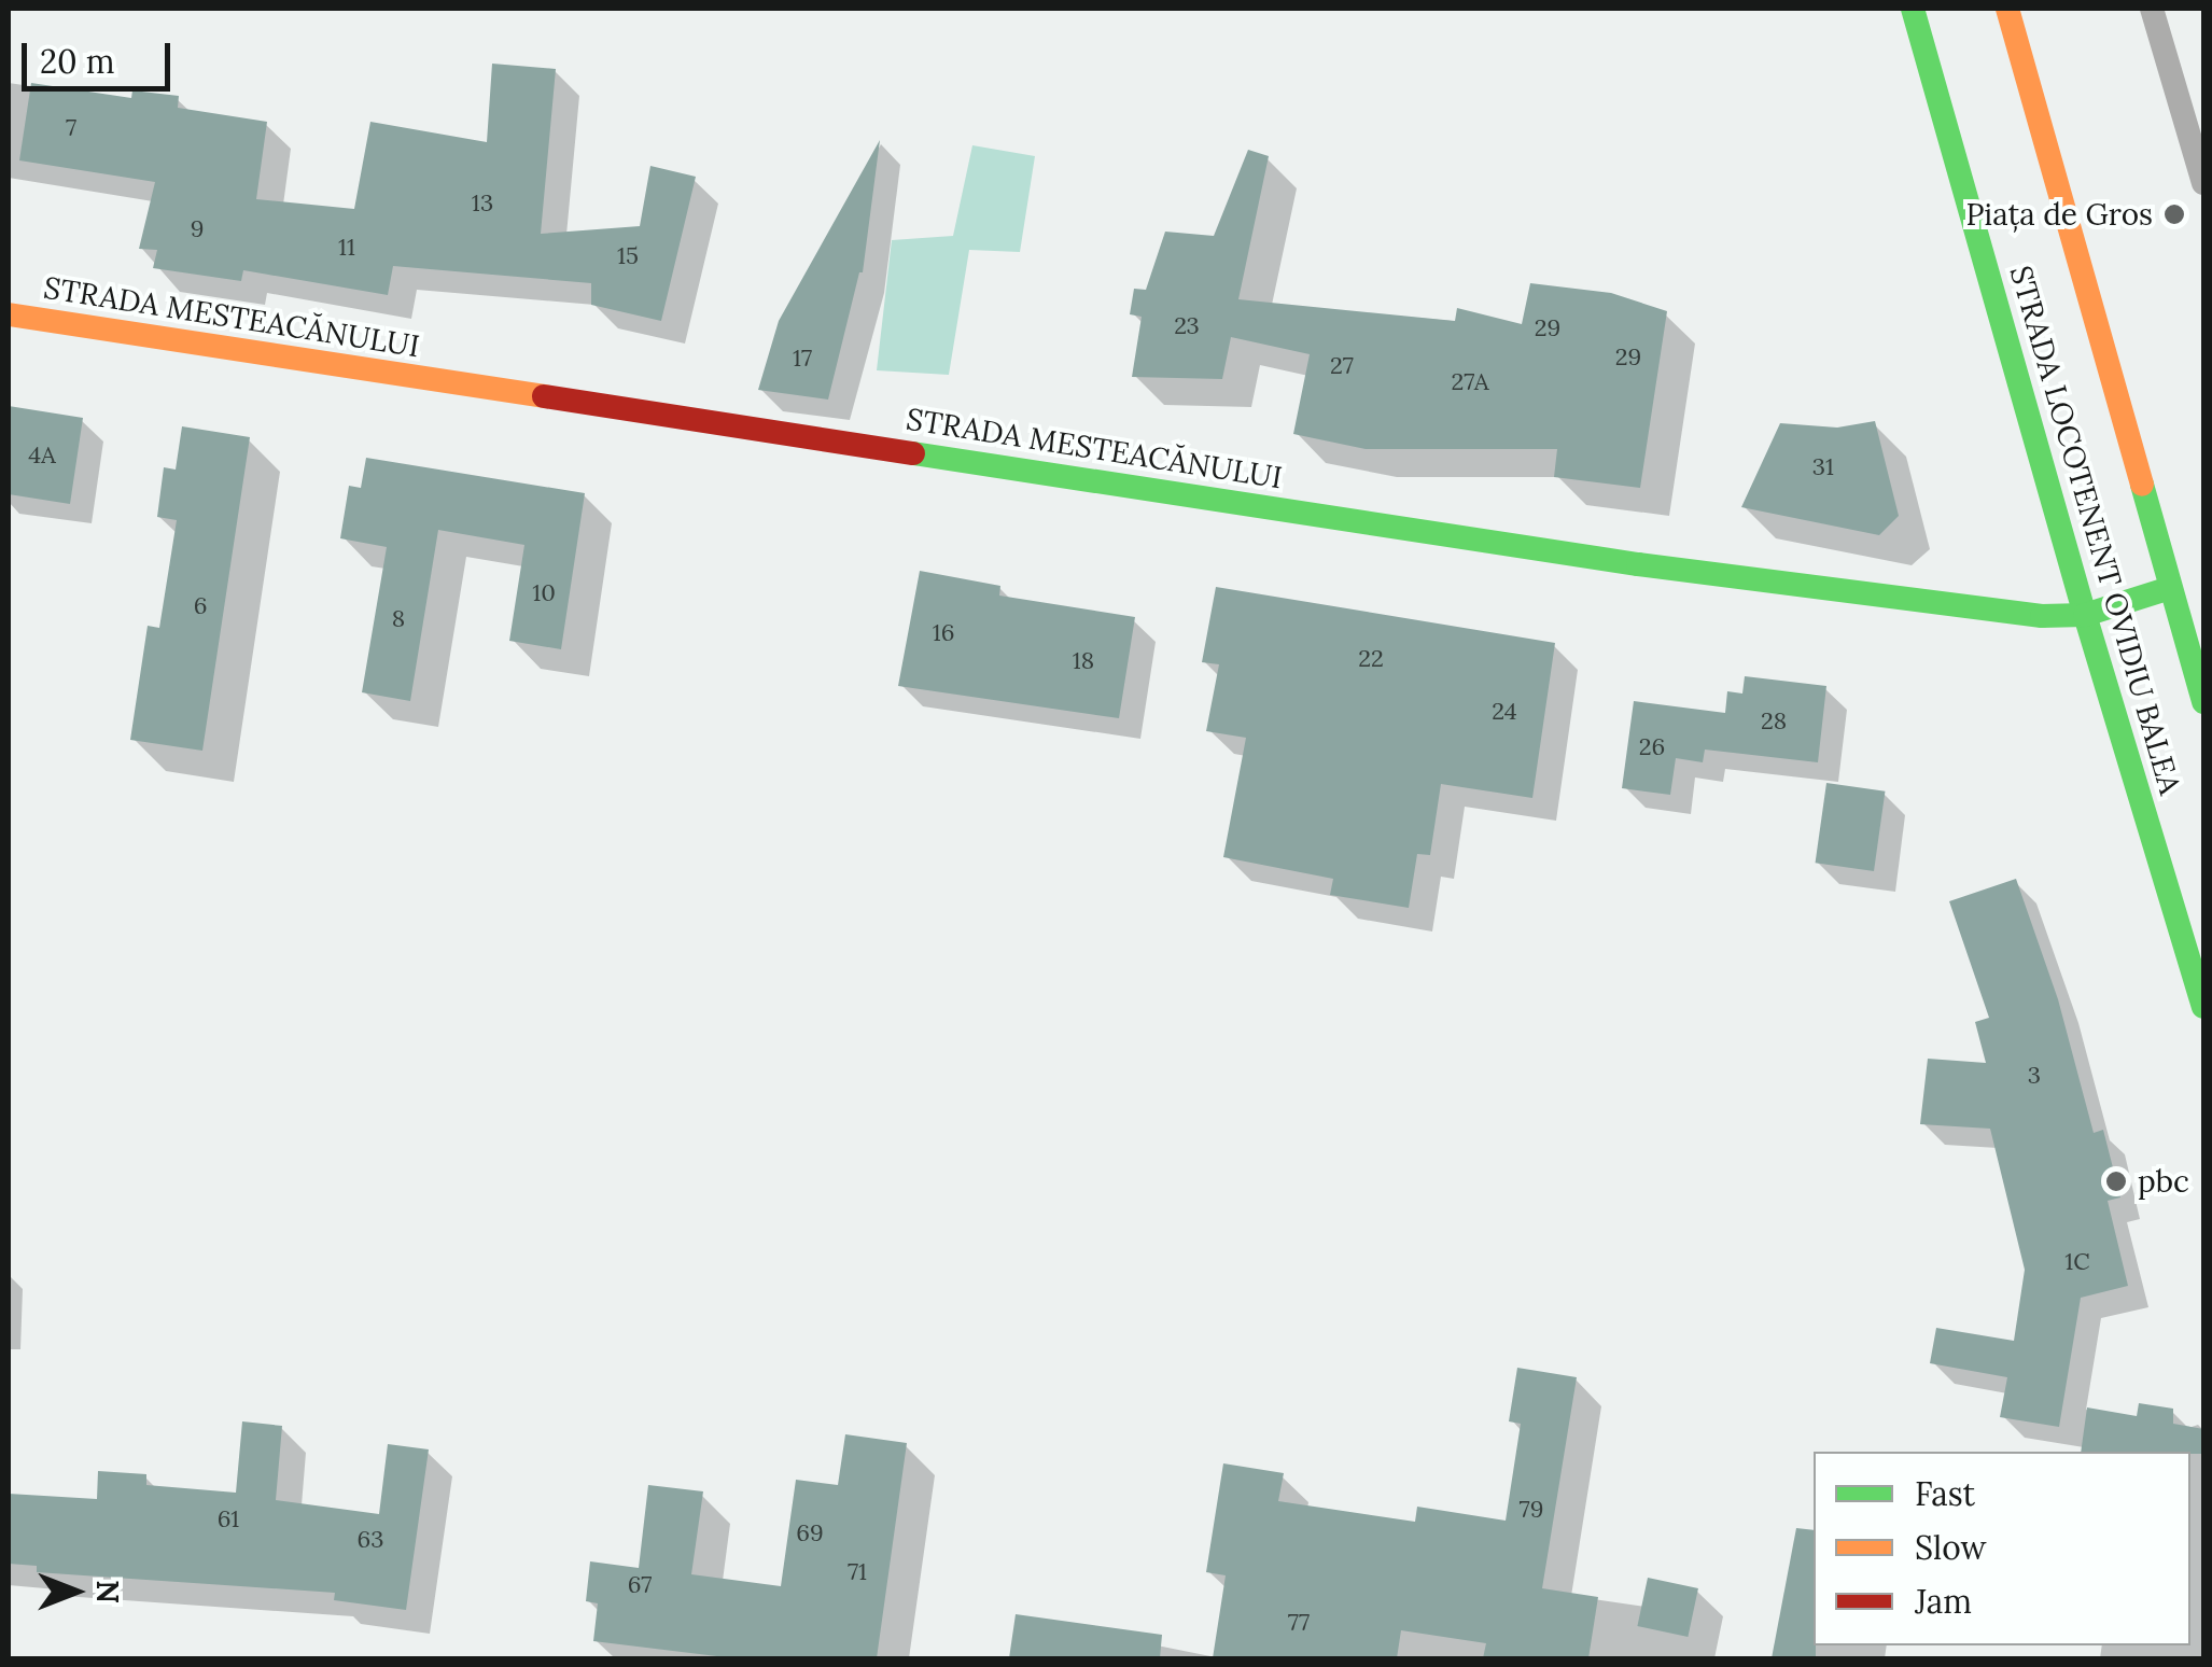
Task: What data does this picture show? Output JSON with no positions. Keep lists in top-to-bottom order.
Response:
{
  "streets": {
    "street": ["STRADA MESTEACĂNULUI", "STRADA LOCOTENENT OVIDIU BALEA"]
  },
  "crossings": [
    ["STRADA MESTEACĂNULUI", "STRADA LOCOTENENT OVIDIU BALEA"]
  ],
  "places": ["Piața de Gros", "pbc"],
  "house_numbers": [
    "7",
    "13",
    "9",
    "11",
    "15",
    "23",
    "29",
    "29",
    "17",
    "27",
    "27A",
    "4A",
    "31",
    "10",
    "6",
    "8",
    "16",
    "22",
    "18",
    "24",
    "28",
    "26",
    "3",
    "1C",
    "79",
    "61",
    "69",
    "63",
    "71",
    "67",
    "77"
  ],
  "legend": ["Fast", "Slow", "Jam"],
  "scale_bar": "20 m",
  "north": "right"
}
